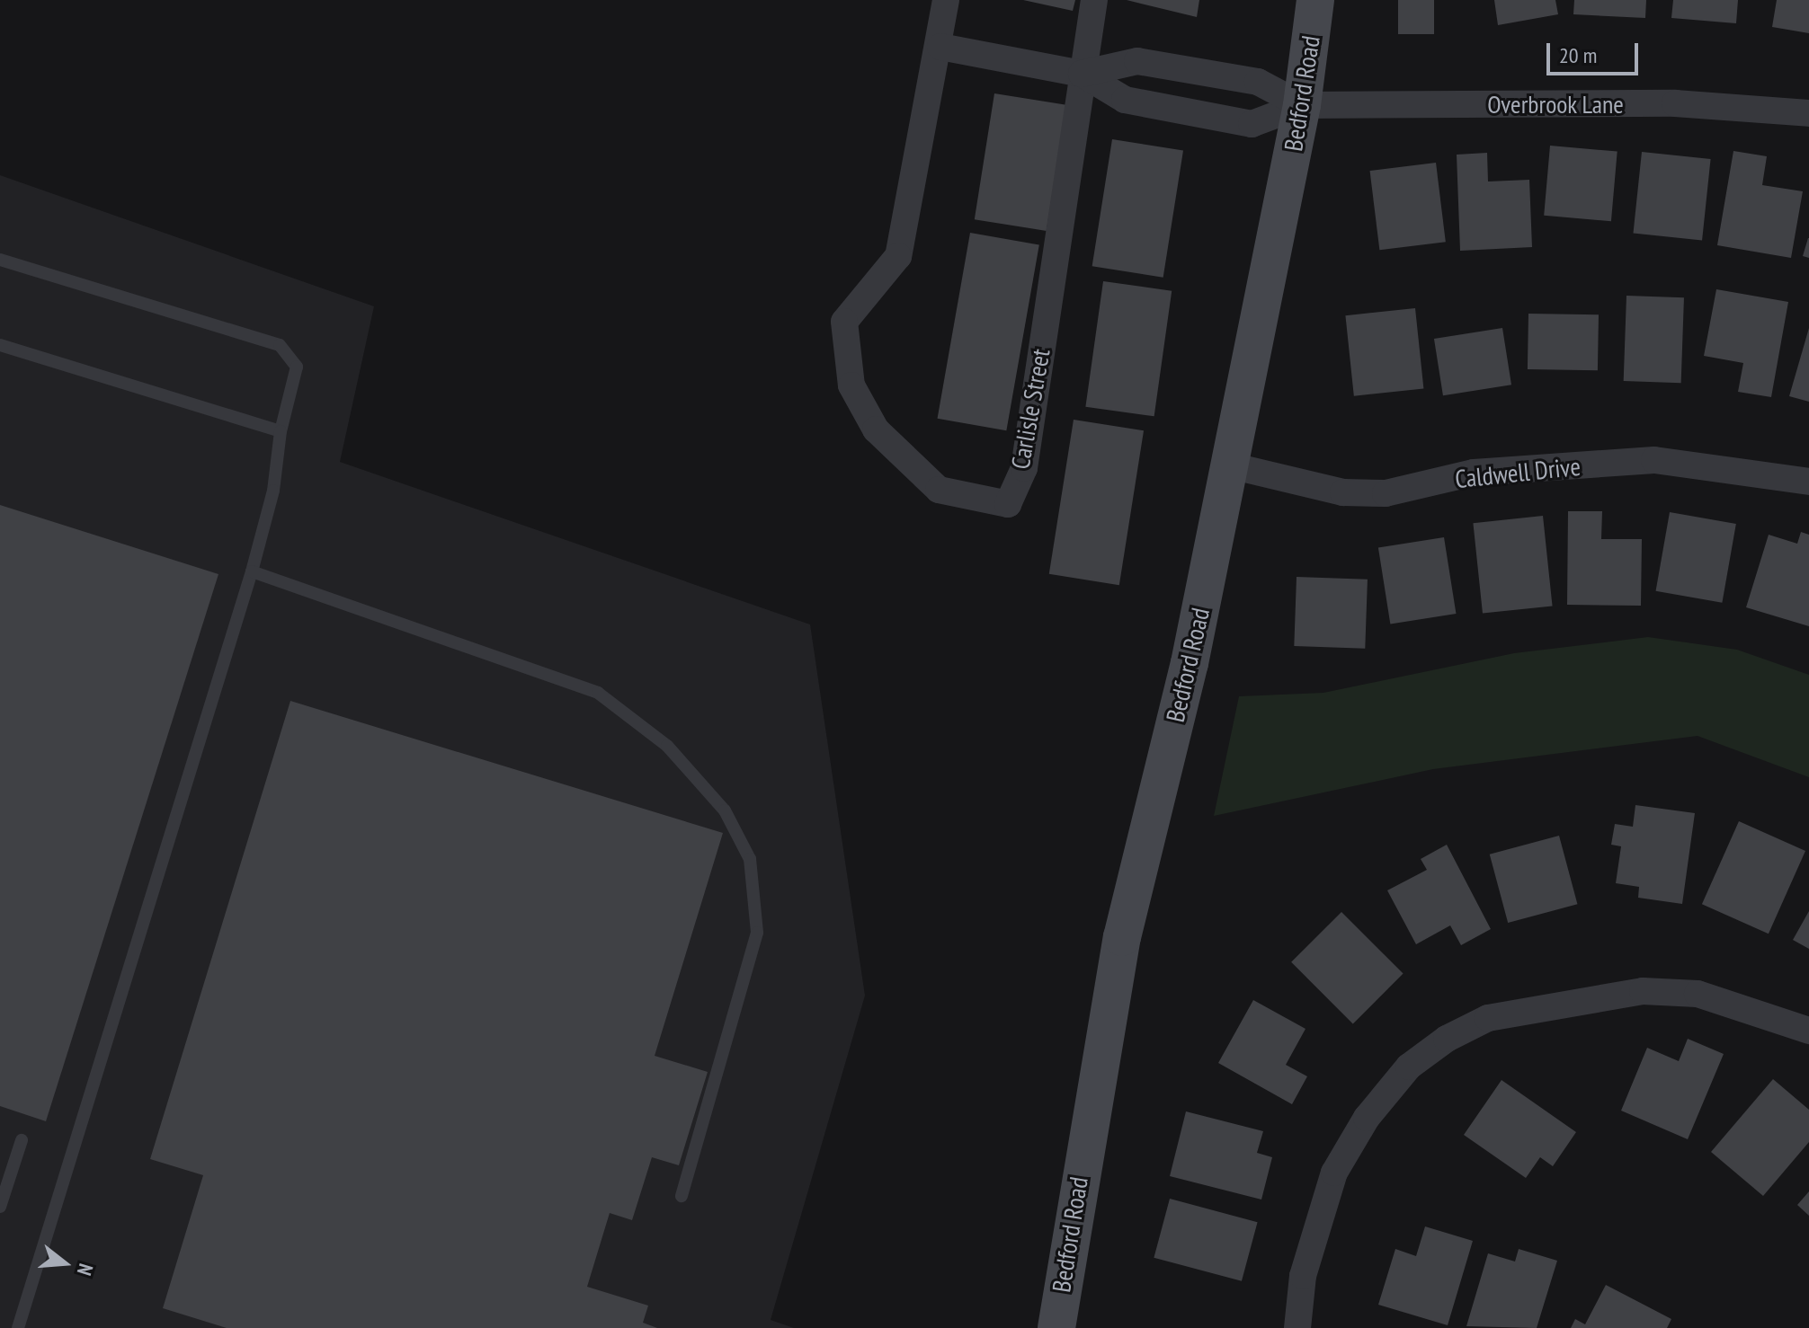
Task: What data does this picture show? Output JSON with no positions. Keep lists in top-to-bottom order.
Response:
{
  "streets": {
    "main road": ["Bedford Road"],
    "street": ["Overbrook Lane", "Carlisle Street", "Caldwell Drive"]
  },
  "crossings": [
    ["Bedford Road", "Overbrook Lane"],
    ["Bedford Road", "Caldwell Drive"],
    ["Overbrook Lane", "Carlisle Street"]
  ],
  "scale_bar": "20 m",
  "north": "right"
}
